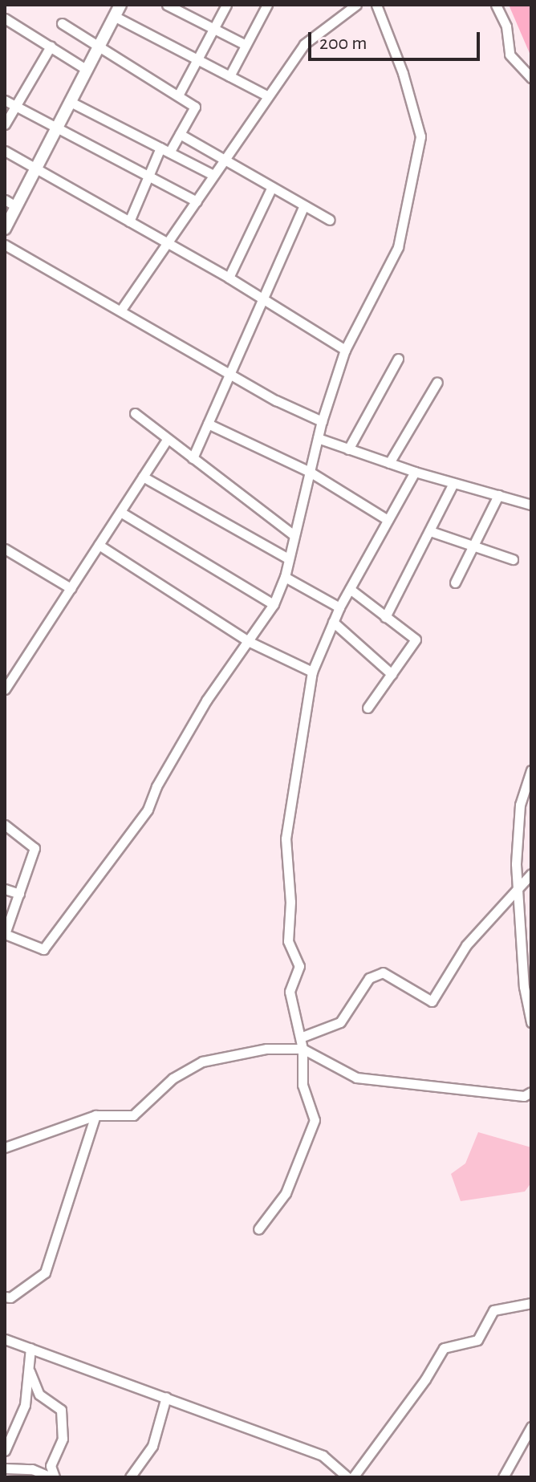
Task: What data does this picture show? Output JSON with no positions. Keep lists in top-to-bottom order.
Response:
{
  "scale_bar": "200 m"
}
